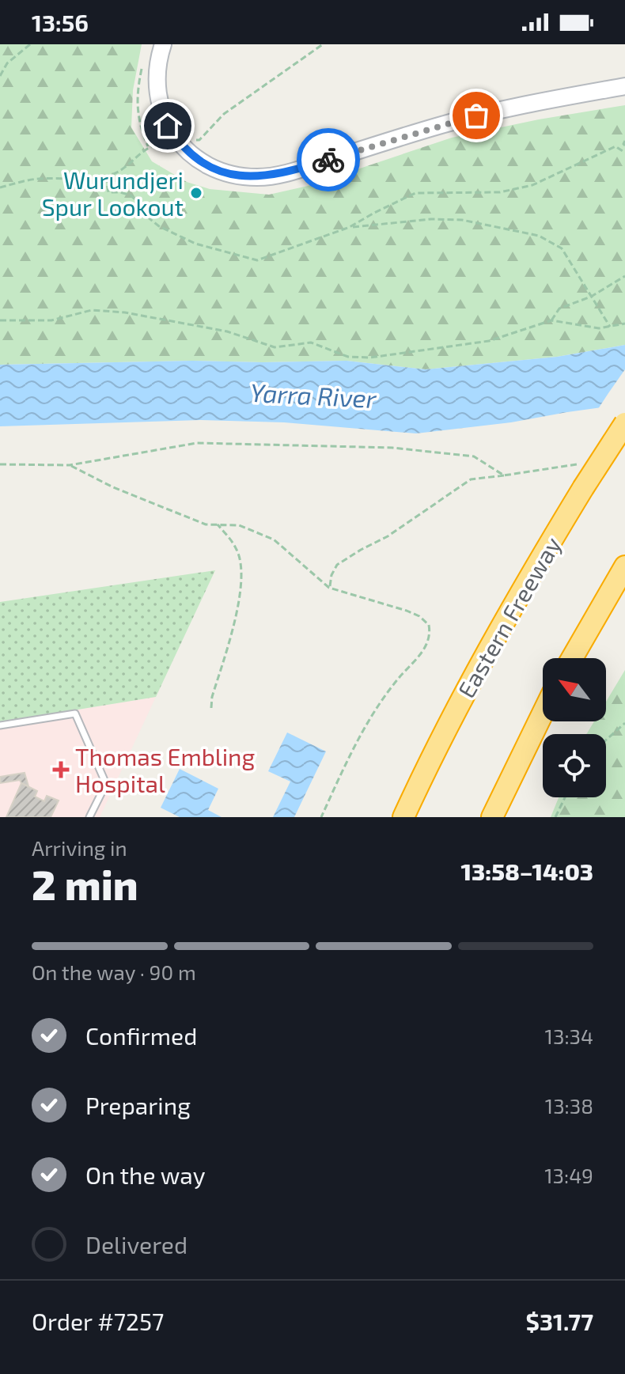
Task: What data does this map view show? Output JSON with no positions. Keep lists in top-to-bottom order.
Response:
{
  "streets": {
    "highway": ["Eastern Freeway"]
  },
  "water": ["Yarra River"],
  "places": {
    "other": ["Wurundjeri Spur Lookout"],
    "health": ["Thomas Embling Hospital"]
  },
  "north": "top left",
  "page": {
    "status": "13:56",
    "heading": ["2 min", "Arriving in", "13:58–14:03"],
    "panel": ["Order #7257", "$31.77"],
    "bar": "On the way · 90 m",
    "list": [
      ["Confirmed", "13:34"],
      ["Preparing", "13:38"],
      ["On the way", "13:49"],
      "Delivered"
    ]
  }
}
